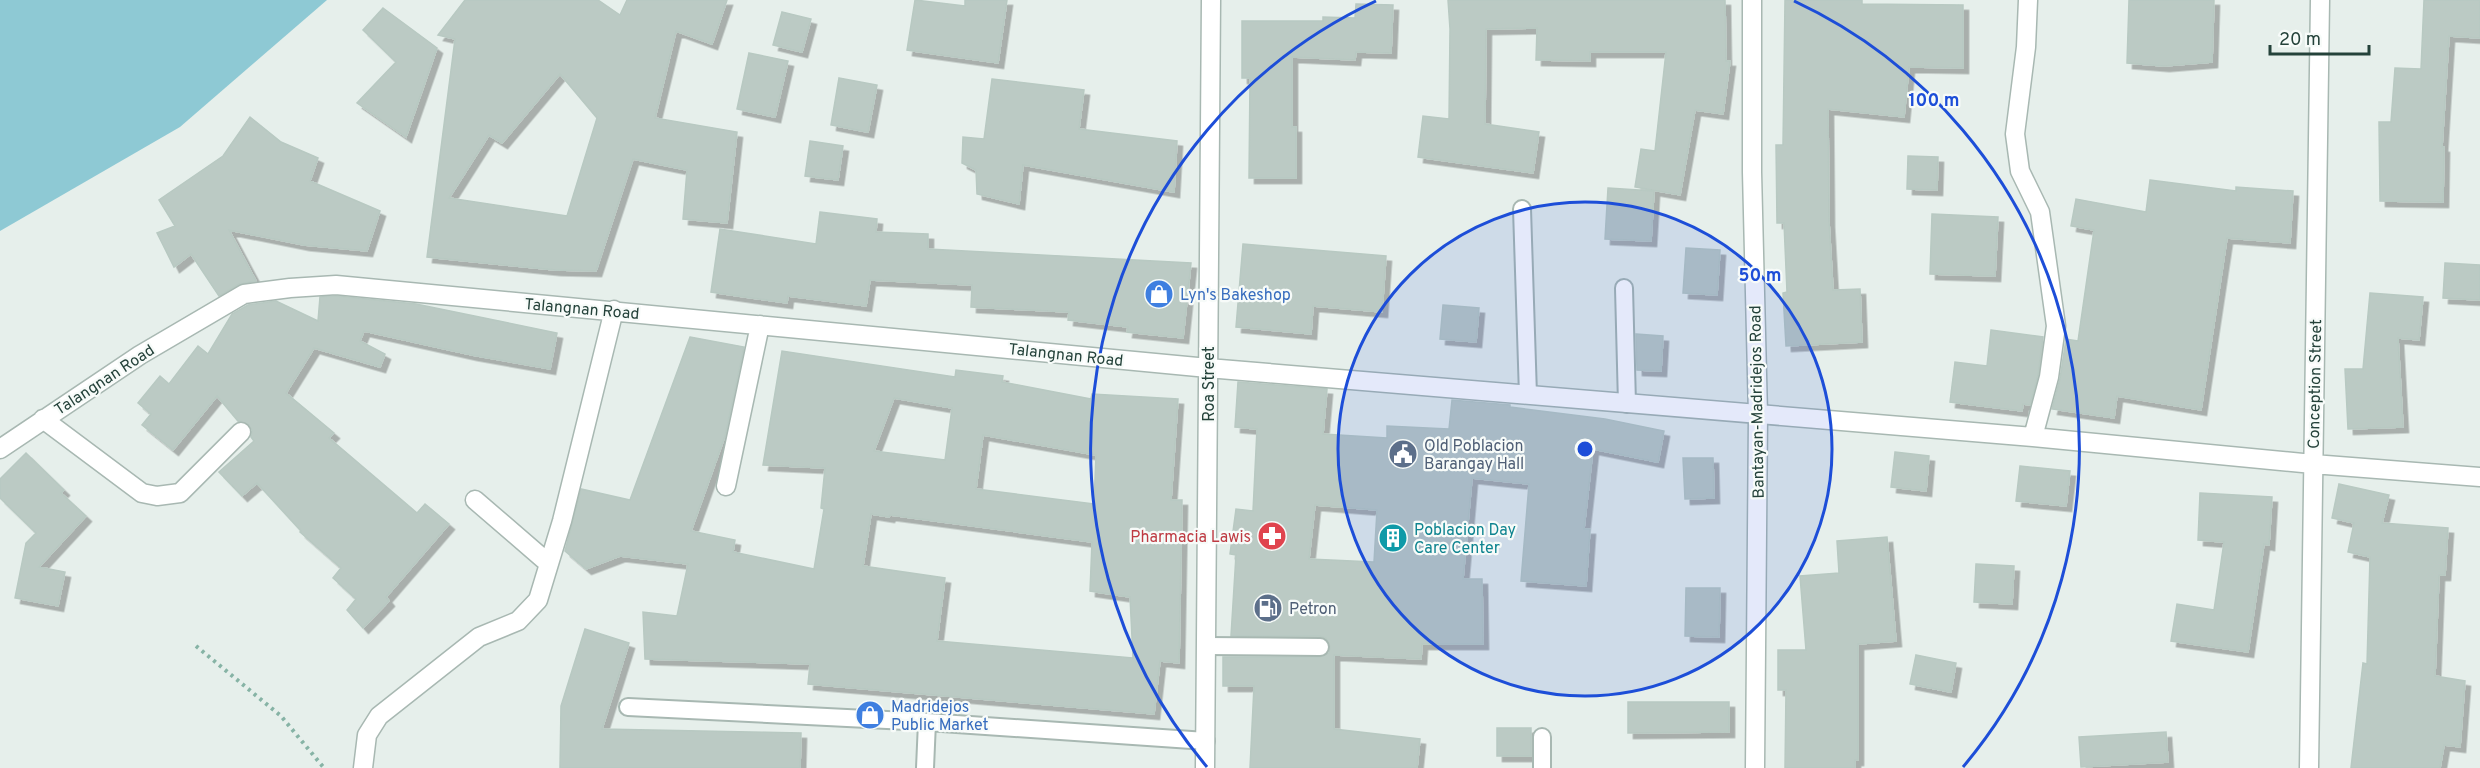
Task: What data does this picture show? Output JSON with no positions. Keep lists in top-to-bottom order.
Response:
{
  "streets": {
    "street": [
      "Talangnan Road",
      "Roa Street",
      "Conception Street",
      "Bantayan-Madridejos Road"
    ]
  },
  "crossings": [
    ["Talangnan Road", "Roa Street"],
    ["Talangnan Road", "Conception Street"],
    ["Talangnan Road", "Bantayan-Madridejos Road"]
  ],
  "places": {
    "shop": ["Lyn's Bakeshop", "Madridejos Public Market"],
    "public building": ["Old Poblacion Barangay Hall"],
    "pharmacy": ["Pharmacia Lawis"],
    "building": ["Poblacion Day Care Center"],
    "fuel station": ["Petron"]
  },
  "scale_bar": "20 m",
  "rings": ["100 m", "50 m"]
}
